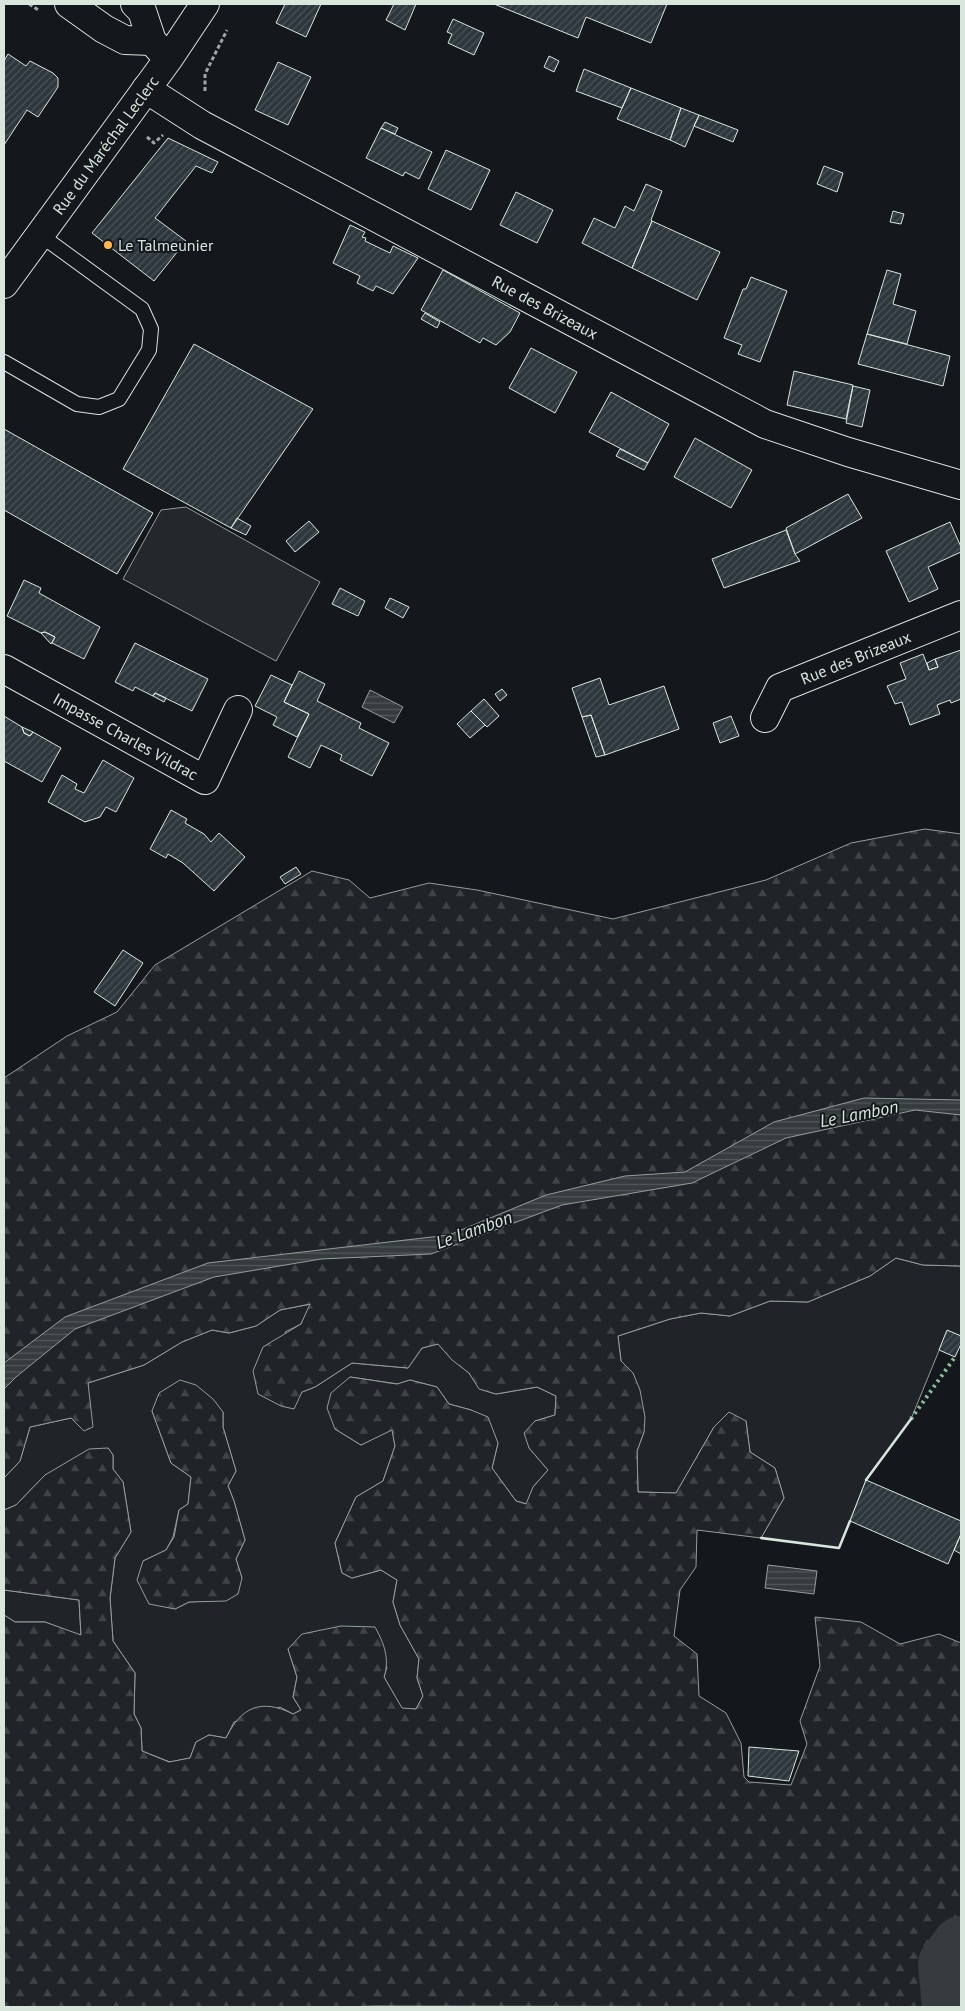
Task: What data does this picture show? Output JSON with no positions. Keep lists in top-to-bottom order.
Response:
{
  "streets": {
    "street": ["Rue du Maréchal Leclerc", "Rue des Brizeaux", "Impasse Charles Vildrac"]
  },
  "crossings": [
    ["Rue du Maréchal Leclerc", "Rue des Brizeaux"]
  ],
  "water": ["Le Lambon"],
  "places": ["Le Talmeunier"]
}
